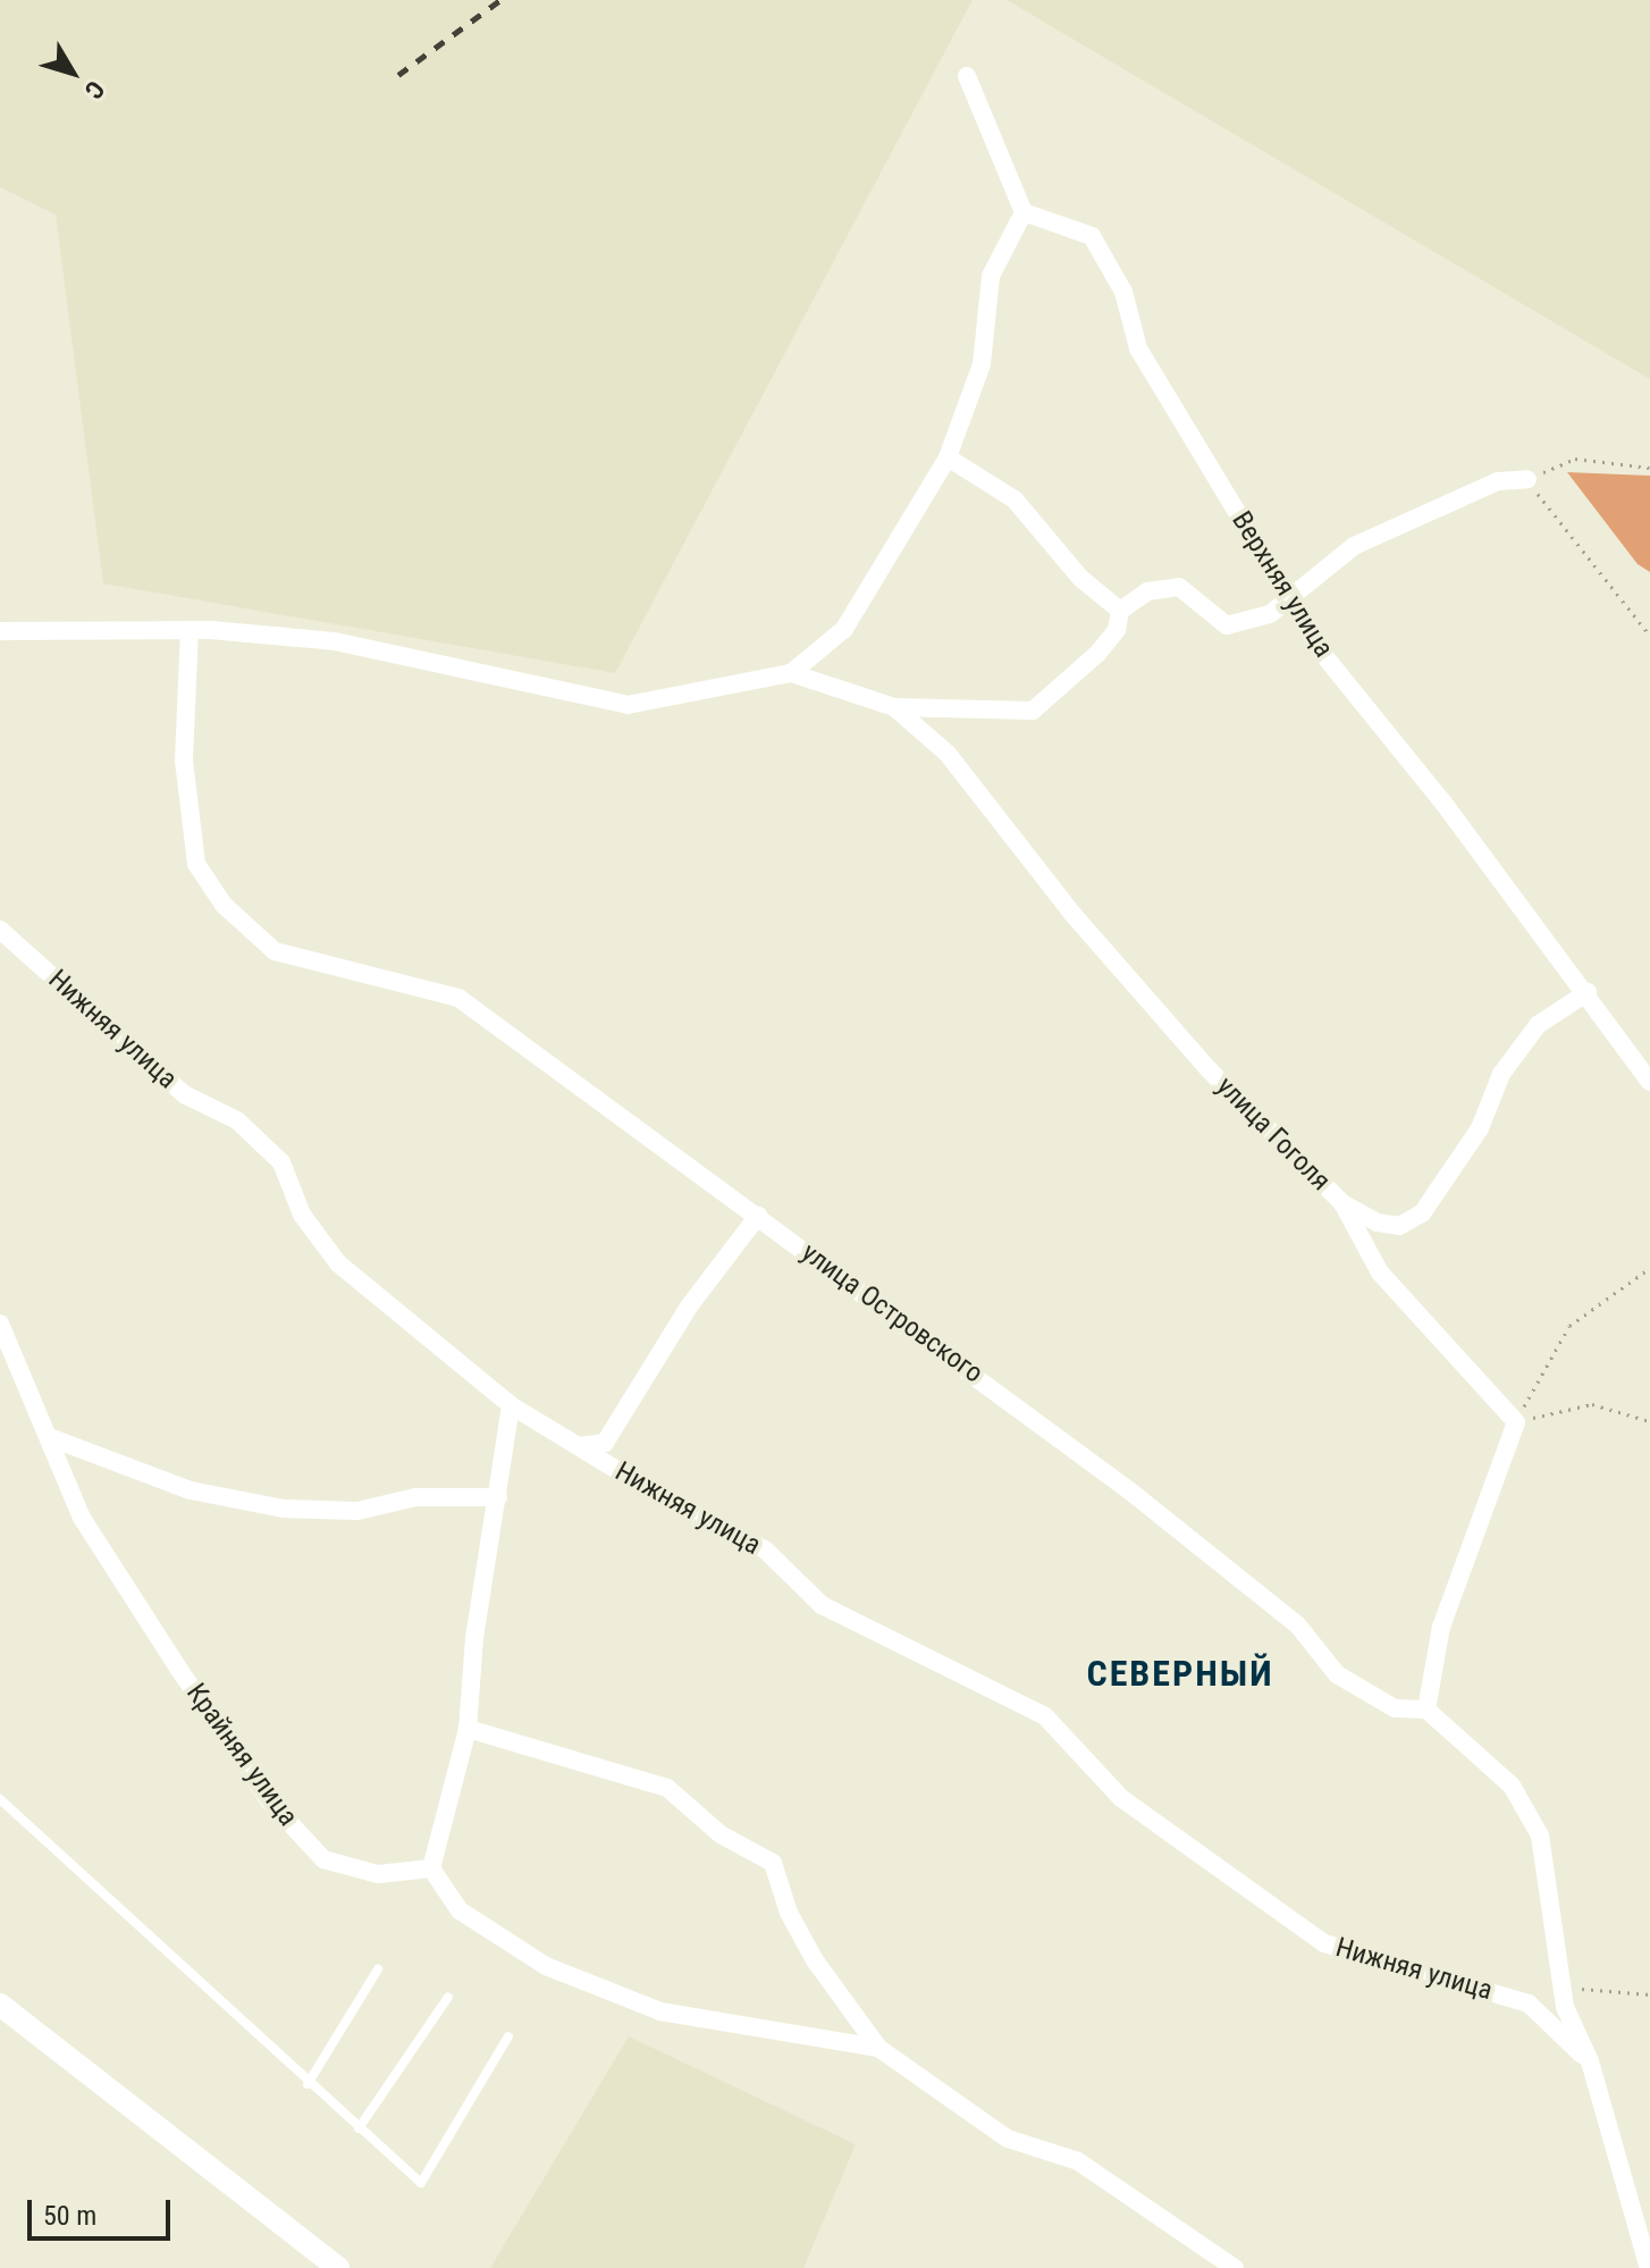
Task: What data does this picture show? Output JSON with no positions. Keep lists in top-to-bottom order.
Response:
{
  "streets": {
    "street": [
      "Верхняя улица",
      "Нижняя улица",
      "улица Гоголя",
      "улица Островского",
      "Крайняя улица"
    ]
  },
  "districts": ["СЕВЕРНЫЙ"],
  "scale_bar": "50 m",
  "north": "bottom right"
}
